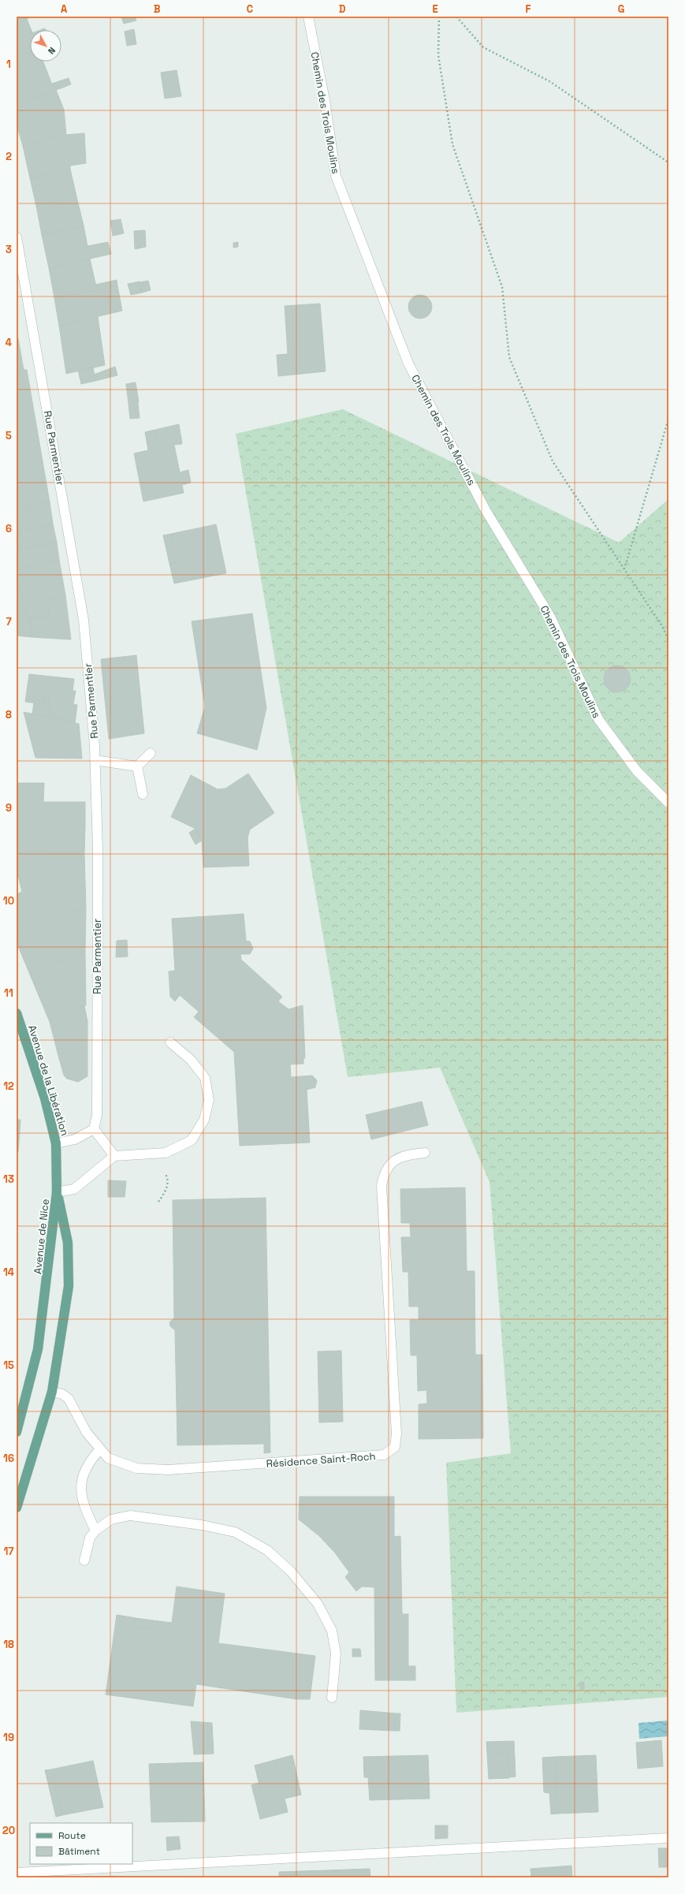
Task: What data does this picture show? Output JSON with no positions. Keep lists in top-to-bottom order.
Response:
{
  "streets": {
    "main road": ["Avenue de la Libération", "Avenue de Nice"],
    "street": ["Chemin des Trois Moulins", "Rue Parmentier", "Résidence Saint-Roch"]
  },
  "crossings": [
    ["Avenue de la Libération", "Avenue de Nice"],
    ["Avenue de Nice", "Résidence Saint-Roch"]
  ],
  "legend": ["Route", "Bâtiment"],
  "north": "bottom right",
  "grid": {
    "columns": [
      "A",
      "B",
      "C",
      "D",
      "E",
      "F",
      "G"
    ],
    "rows": [
      "1",
      "2",
      "3",
      "4",
      "5",
      "6",
      "7",
      "8",
      "9",
      "10",
      "11",
      "12",
      "13",
      "14",
      "15",
      "16",
      "17",
      "18",
      "19",
      "20"
    ]
  }
}
